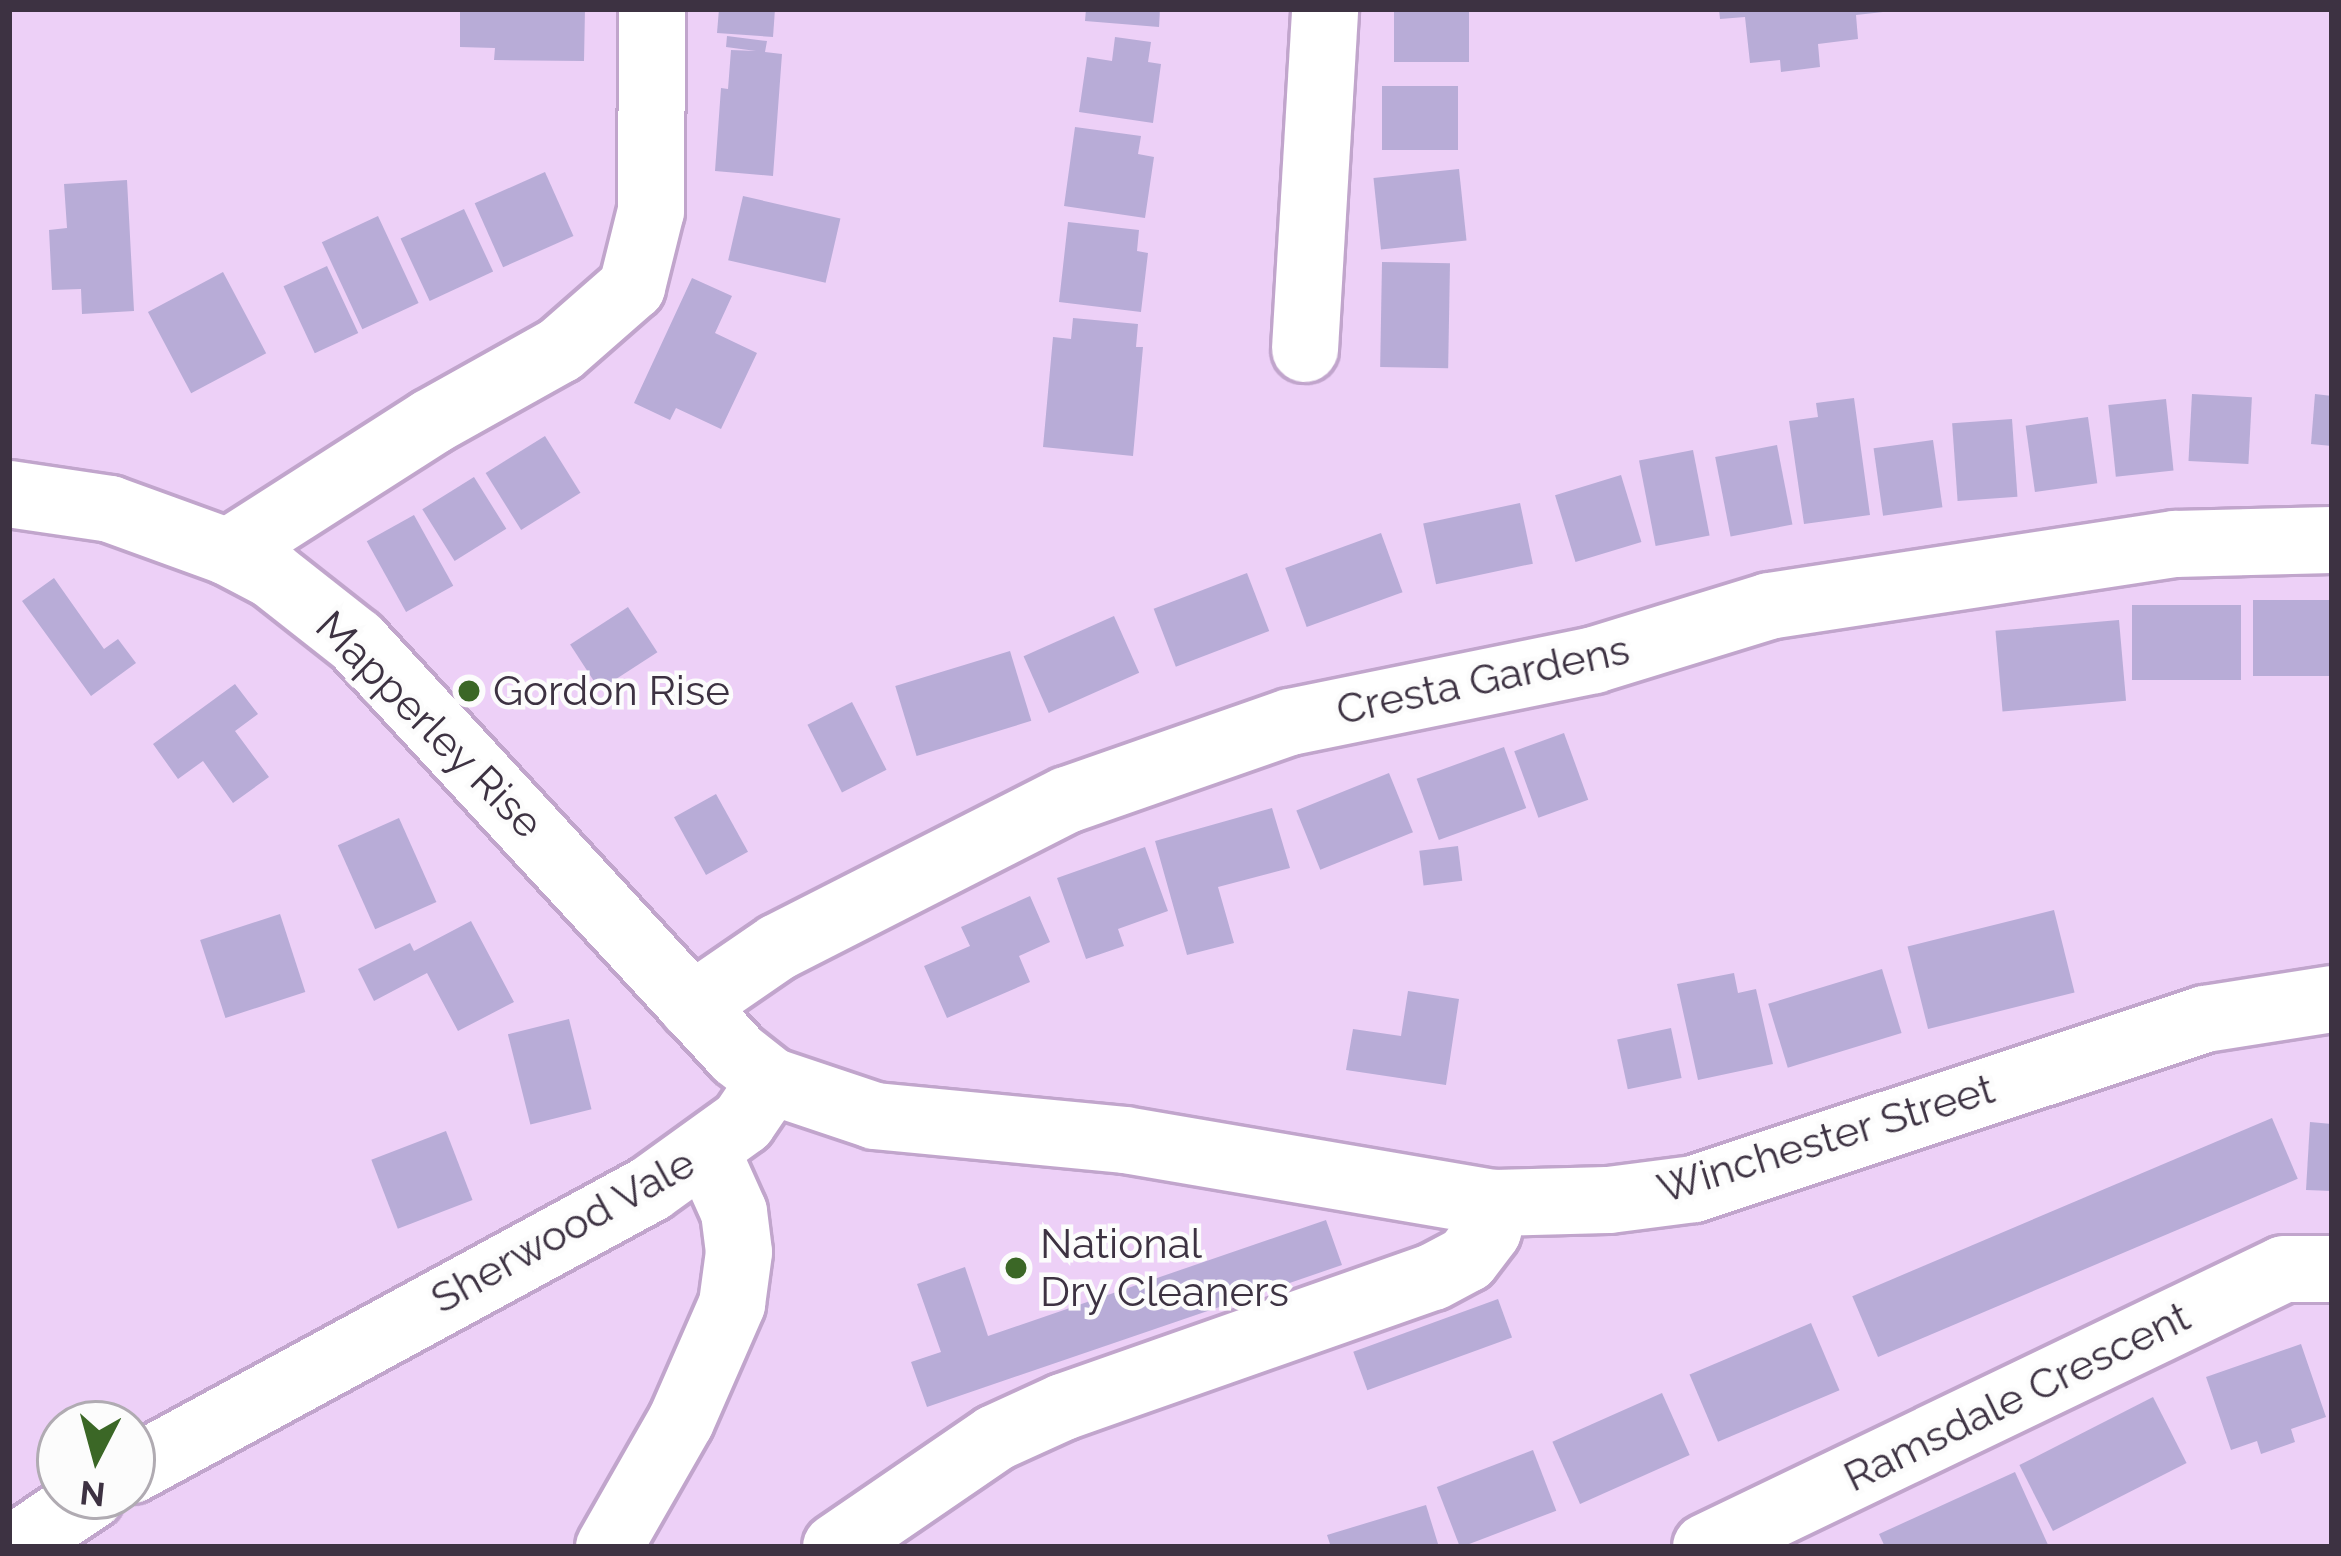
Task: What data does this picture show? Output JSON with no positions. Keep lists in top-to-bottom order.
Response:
{
  "streets": {
    "street": [
      "Cresta Gardens",
      "Mapperley Rise",
      "Winchester Street",
      "Sherwood Vale",
      "Ramsdale Crescent"
    ]
  },
  "crossings": [
    ["Cresta Gardens", "Mapperley Rise"],
    ["Mapperley Rise", "Sherwood Vale"]
  ],
  "places": ["Gordon Rise", "National Dry Cleaners"],
  "north": "bottom"
}
